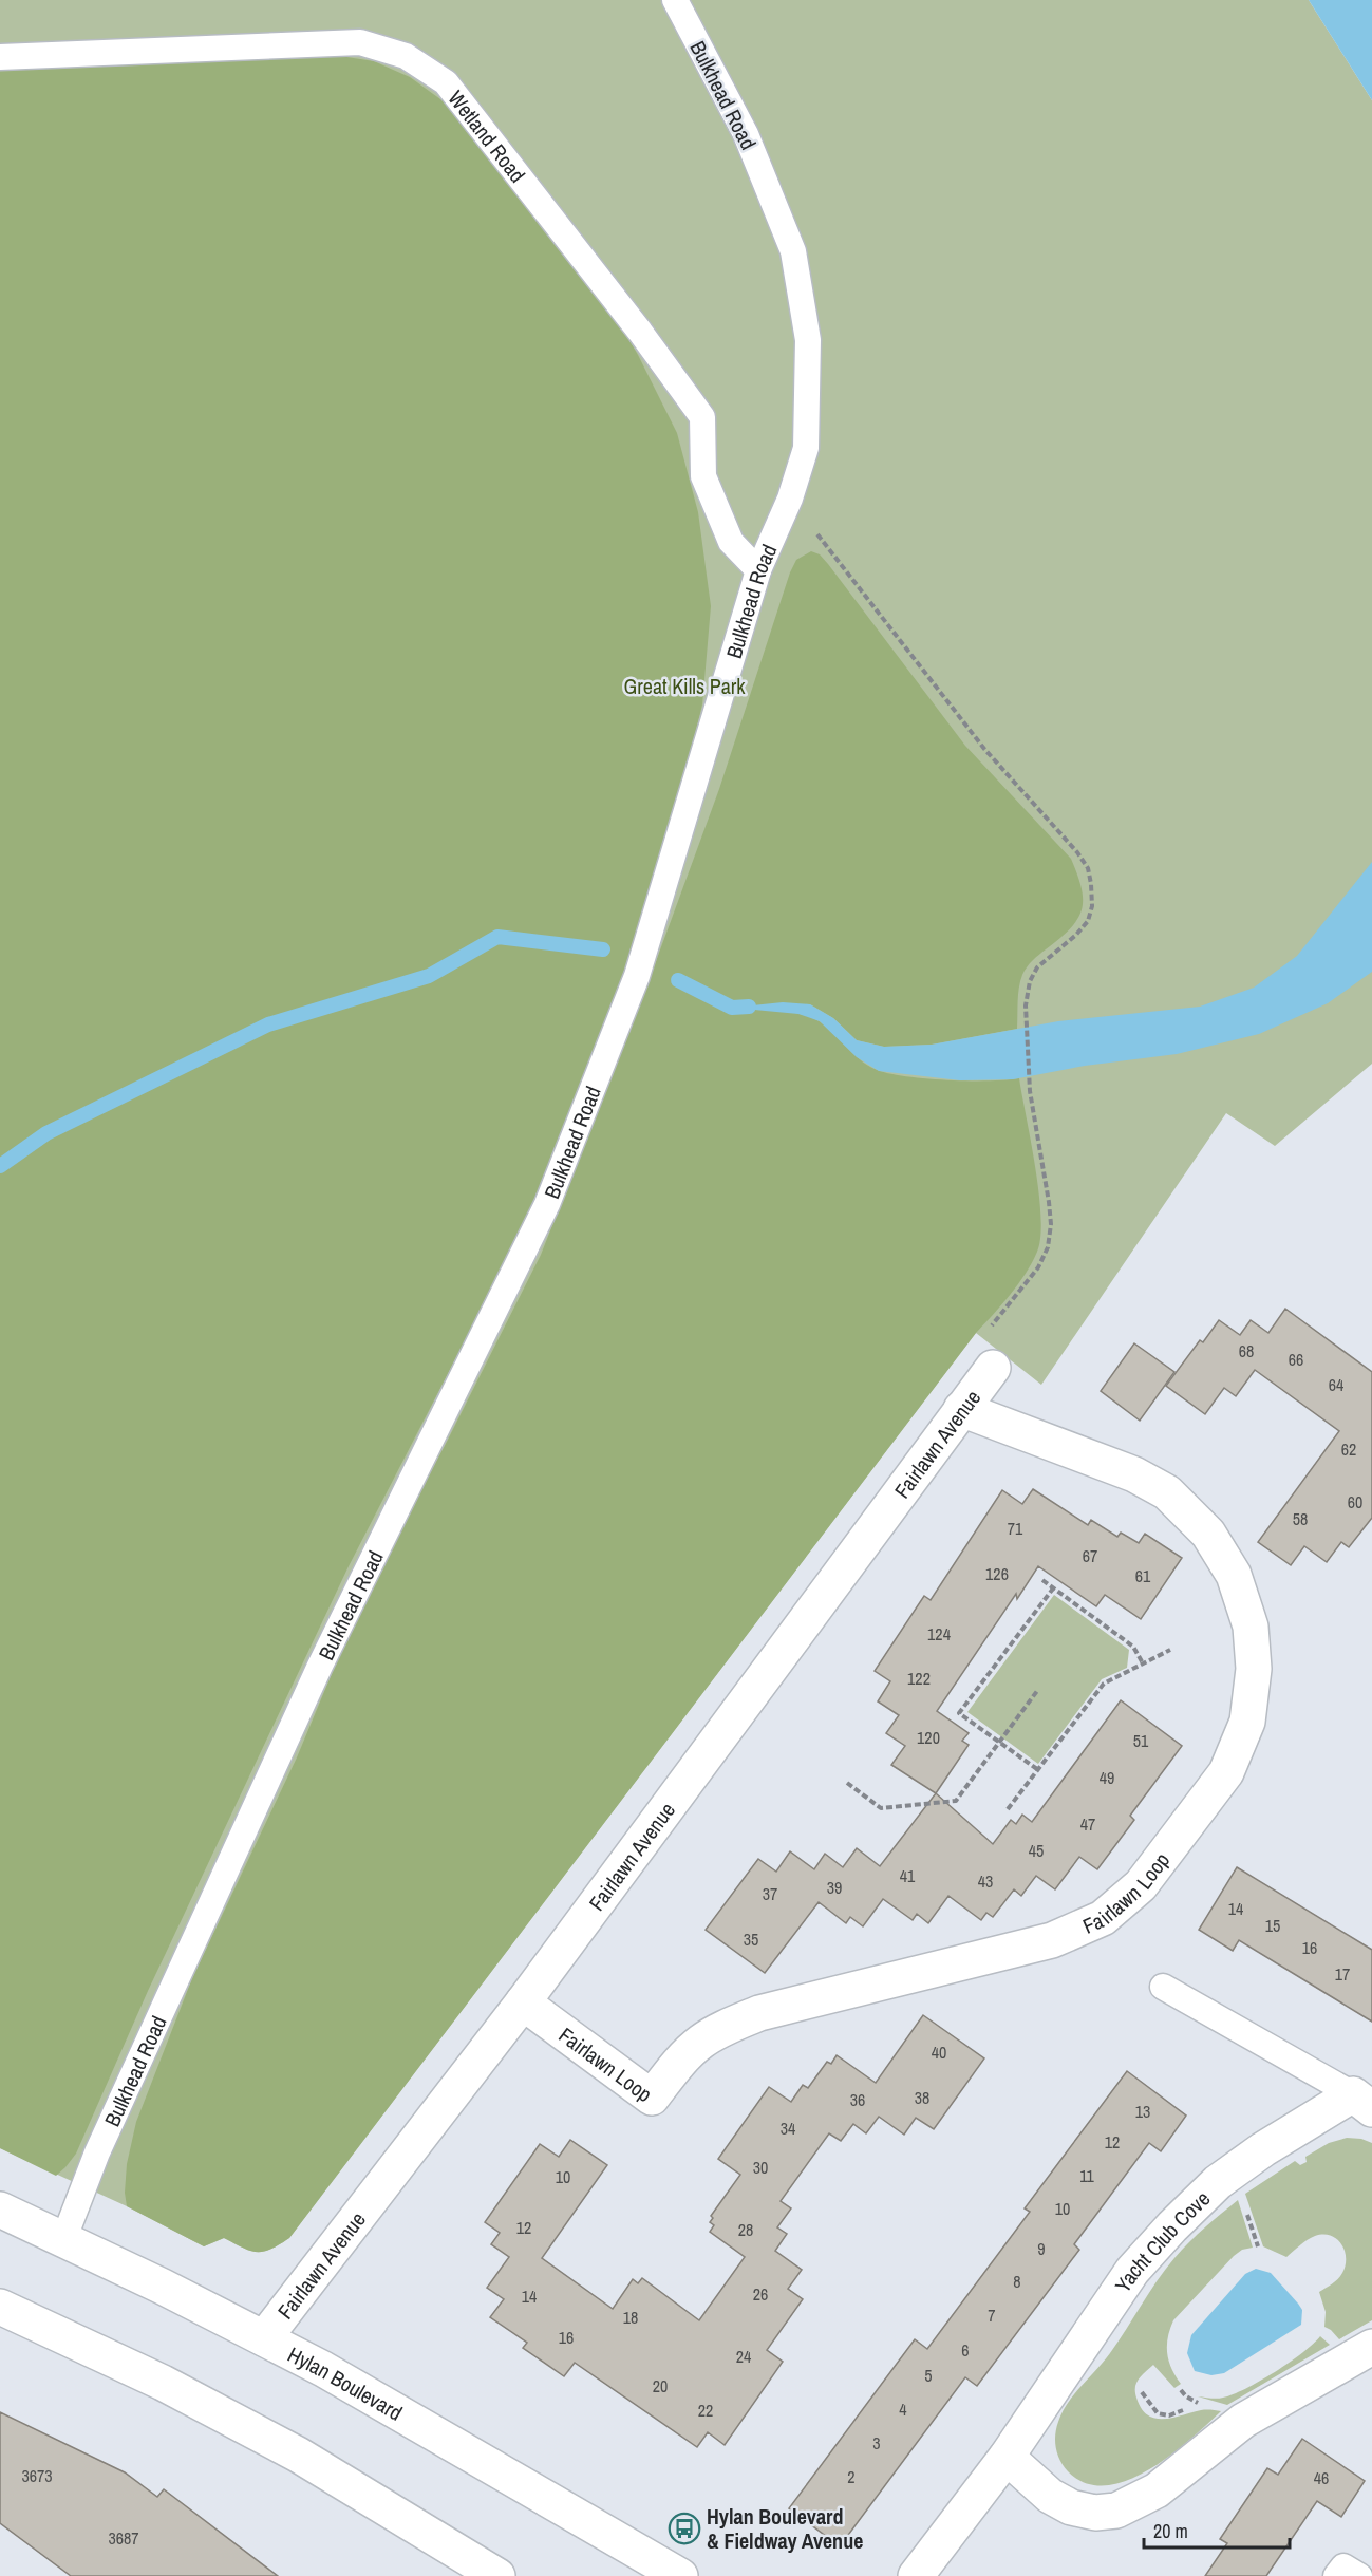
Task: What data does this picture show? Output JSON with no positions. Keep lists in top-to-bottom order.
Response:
{
  "streets": {
    "street": [
      "Fairlawn Avenue",
      "Fairlawn Loop",
      "Yacht Club Cove",
      "Hylan Boulevard"
    ],
    "lane": ["Bulkhead Road", "Wetland Road"]
  },
  "crossings": [
    ["Bulkhead Road", "Wetland Road"],
    ["Bulkhead Road", "Hylan Boulevard"],
    ["Fairlawn Avenue", "Fairlawn Loop"],
    ["Fairlawn Avenue", "Hylan Boulevard"]
  ],
  "parks": ["Great Kills Park"],
  "places": {
    "bus stop": ["Hylan Boulevard & Fieldway Avenue"]
  },
  "house_numbers": [
    "68",
    "66",
    "64",
    "62",
    "60",
    "58",
    "71",
    "67",
    "126",
    "61",
    "124",
    "122",
    "120",
    "51",
    "49",
    "47",
    "45",
    "41",
    "43",
    "39",
    "37",
    "14",
    "15",
    "35",
    "16",
    "17",
    "40",
    "38",
    "36",
    "13",
    "34",
    "12",
    "30",
    "11",
    "10",
    "10",
    "12",
    "28",
    "9",
    "8",
    "26",
    "14",
    "7",
    "18",
    "16",
    "6",
    "24",
    "5",
    "20",
    "4",
    "22",
    "3",
    "3673",
    "2",
    "46",
    "3687"
  ],
  "scale_bar": "20 m"
}
